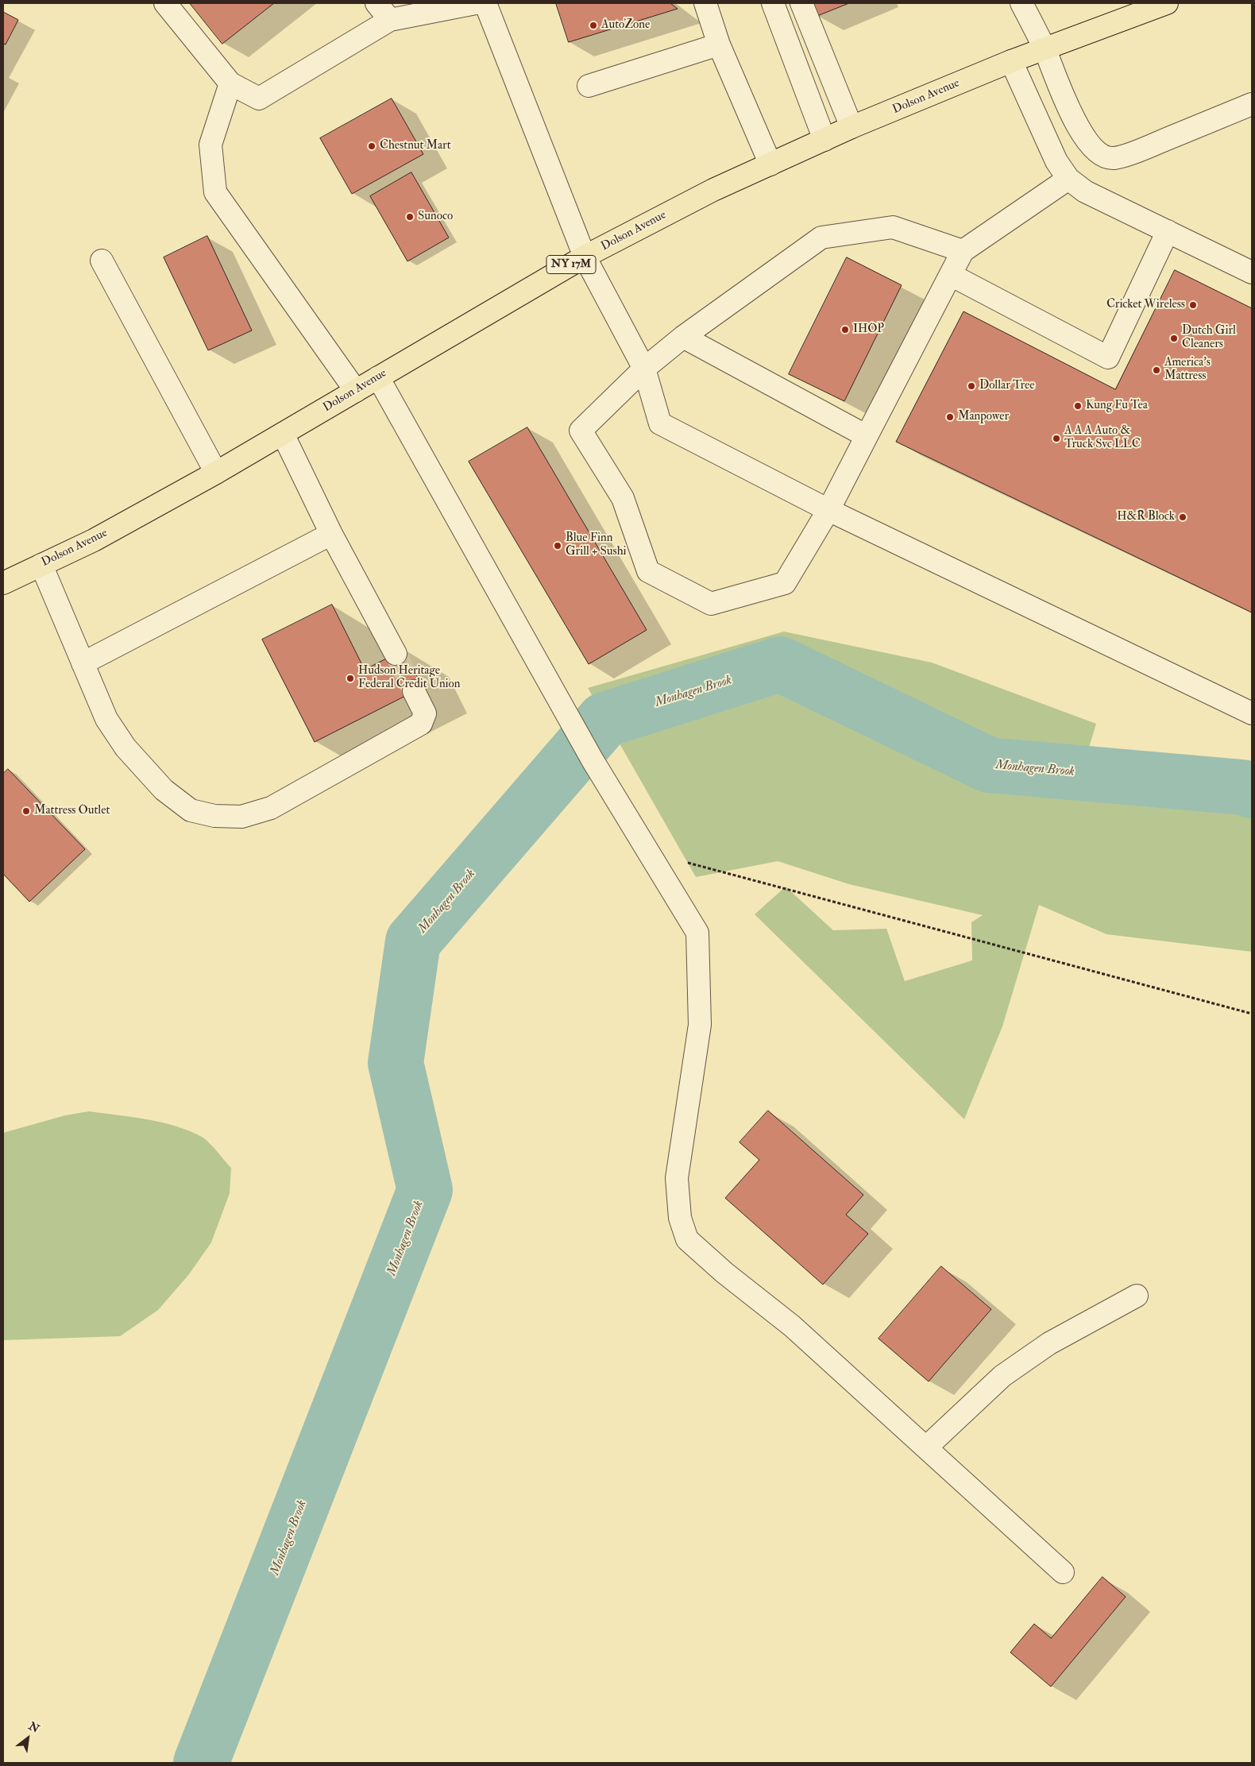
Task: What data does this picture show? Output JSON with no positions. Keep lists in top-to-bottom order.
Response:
{
  "streets": {
    "main road": ["Dolson Avenue", "NY 17M"]
  },
  "water": ["Monhagen Brook"],
  "places": [
    "AutoZone",
    "Chestnut Mart",
    "Sunoco",
    "Cricket Wireless",
    "IHOP",
    "Dutch Girl Cleaners",
    "America's Mattress",
    "Dollar Tree",
    "Kung Fu Tea",
    "Manpower",
    "A A A Auto & Truck Svc LLC",
    "H&R Block",
    "Blue Finn Grill + Sushi",
    "Hudson Heritage Federal Credit Union",
    "Mattress Outlet"
  ],
  "north": "top right"
}
